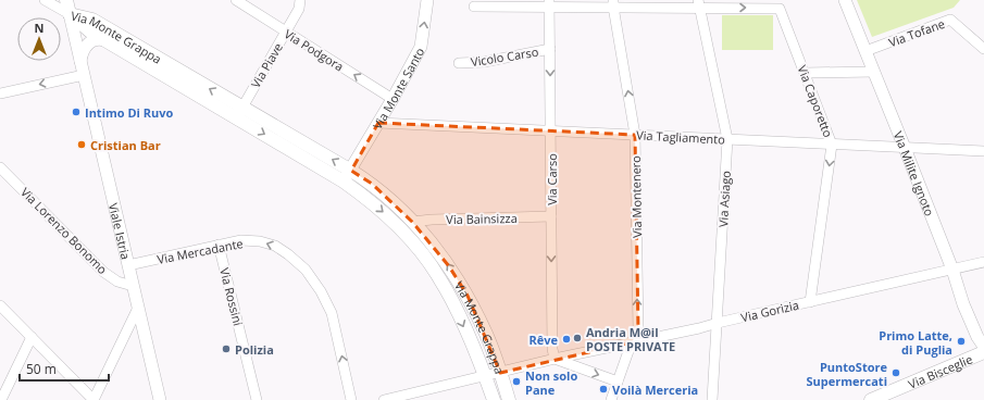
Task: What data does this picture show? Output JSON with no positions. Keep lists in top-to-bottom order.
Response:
{
  "streets": {
    "main road": ["Via Monte Grappa", "Viale Istria", "Via Bisceglie"],
    "street": [
      "Via Tofane",
      "Via Podgora",
      "Vicolo Carso",
      "Via Piave",
      "Via Monte Santo",
      "Via Caporetto",
      "Via Tagliamento",
      "Via Milite Ignoto",
      "Via Carso",
      "Via Montenero",
      "Via Asiago",
      "Via Bainsizza",
      "Via Lorenzo Bonomo",
      "Via Mercadante",
      "Via Rossini",
      "Via Gorizia"
    ]
  },
  "crossings": [
    ["Via Tofane", "Via Milite Ignoto"],
    ["Via Monte Grappa", "Via Piave"],
    ["Via Monte Grappa", "Via Monte Santo"],
    ["Via Monte Grappa", "Via Bainsizza"],
    ["Via Monte Grappa", "Viale Istria"],
    ["Via Monte Grappa", "Via Gorizia"],
    ["Via Podgora", "Via Piave"],
    ["Via Podgora", "Via Monte Santo"],
    ["Vicolo Carso", "Via Carso"],
    ["Via Monte Santo", "Via Tagliamento"],
    ["Via Caporetto", "Via Tagliamento"],
    ["Via Caporetto", "Via Asiago"],
    ["Via Caporetto", "Via Gorizia"],
    ["Via Tagliamento", "Via Milite Ignoto"],
    ["Via Tagliamento", "Via Carso"],
    ["Via Tagliamento", "Via Montenero"],
    ["Via Tagliamento", "Via Asiago"],
    ["Via Milite Ignoto", "Via Gorizia"],
    ["Via Carso", "Via Bainsizza"],
    ["Via Carso", "Via Gorizia"],
    ["Via Montenero", "Via Gorizia"],
    ["Via Asiago", "Via Gorizia"],
    ["Via Lorenzo Bonomo", "Viale Istria"],
    ["Viale Istria", "Via Mercadante"],
    ["Via Mercadante", "Via Rossini"]
  ],
  "one_way": [
    "Via Podgora",
    "Via Monte Santo",
    "Via Carso",
    "Via Montenero",
    "Via Mercadante"
  ],
  "places": [
    "Intimo Di Ruvo",
    "Cristian Bar",
    "Andria M@il POSTE PRIVATE",
    "Rêve",
    "Primo Latte, di Puglia",
    "Polizia",
    "PuntoStore Supermercati",
    "Non solo Pane",
    "Voilà Merceria"
  ],
  "scale_bar": "50 m",
  "north": "top"
}
